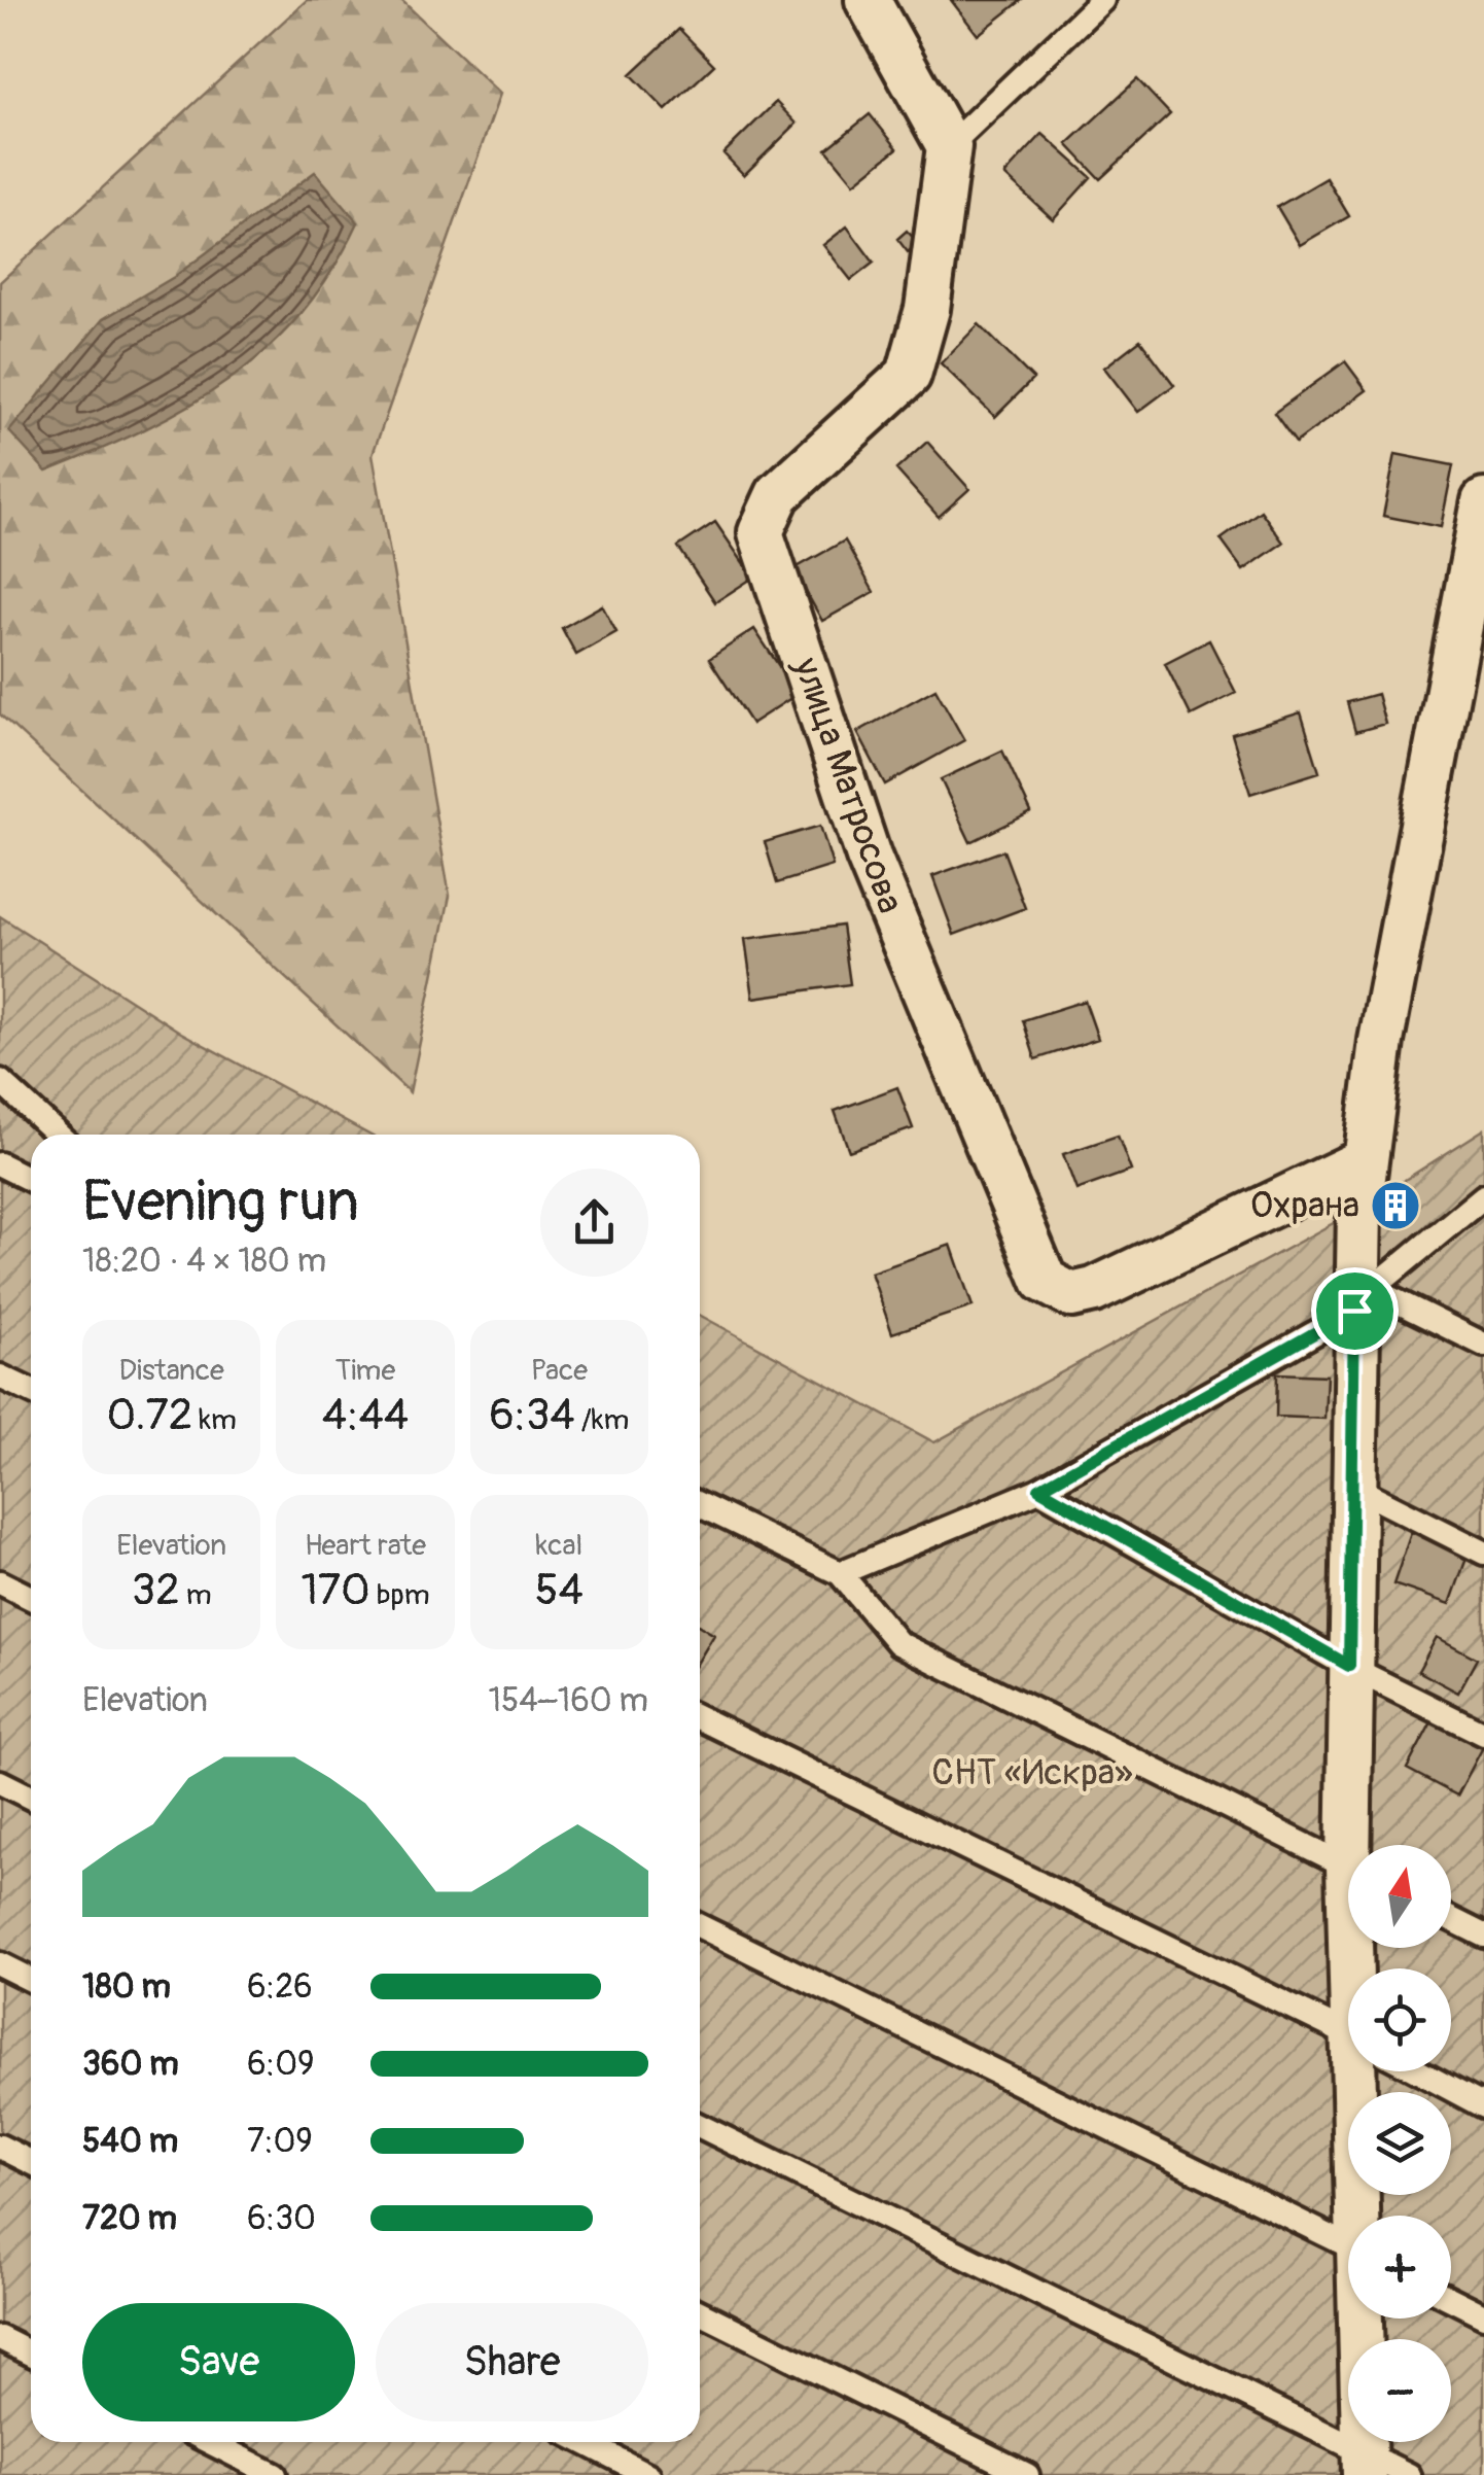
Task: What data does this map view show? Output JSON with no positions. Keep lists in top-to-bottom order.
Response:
{
  "streets": {
    "street": ["улица Матросова"]
  },
  "parks": ["СНТ «Искра»"],
  "places": {
    "building": ["Охрана"]
  },
  "north": "top",
  "page": {
    "heading": ["Evening run", "18:20 · 4 × 180 m"],
    "stats": [
      ["Distance", "0.72 km"],
      ["Time", "4:44"],
      ["Pace", "6:34 /km"],
      ["Elevation", "32 m"],
      ["Heart rate", "170 bpm"],
      ["kcal", "54"]
    ],
    "chart": ["Elevation", "154–160 m"],
    "map_buttons": ["+", "−"],
    "list": [
      {
        "name": "180 m",
        "note": "6:26"
      },
      {
        "name": "360 m",
        "note": "6:09"
      },
      {
        "name": "540 m",
        "note": "7:09"
      },
      {
        "name": "720 m",
        "note": "6:30"
      }
    ],
    "buttons": ["Save", "Share"]
  }
}
